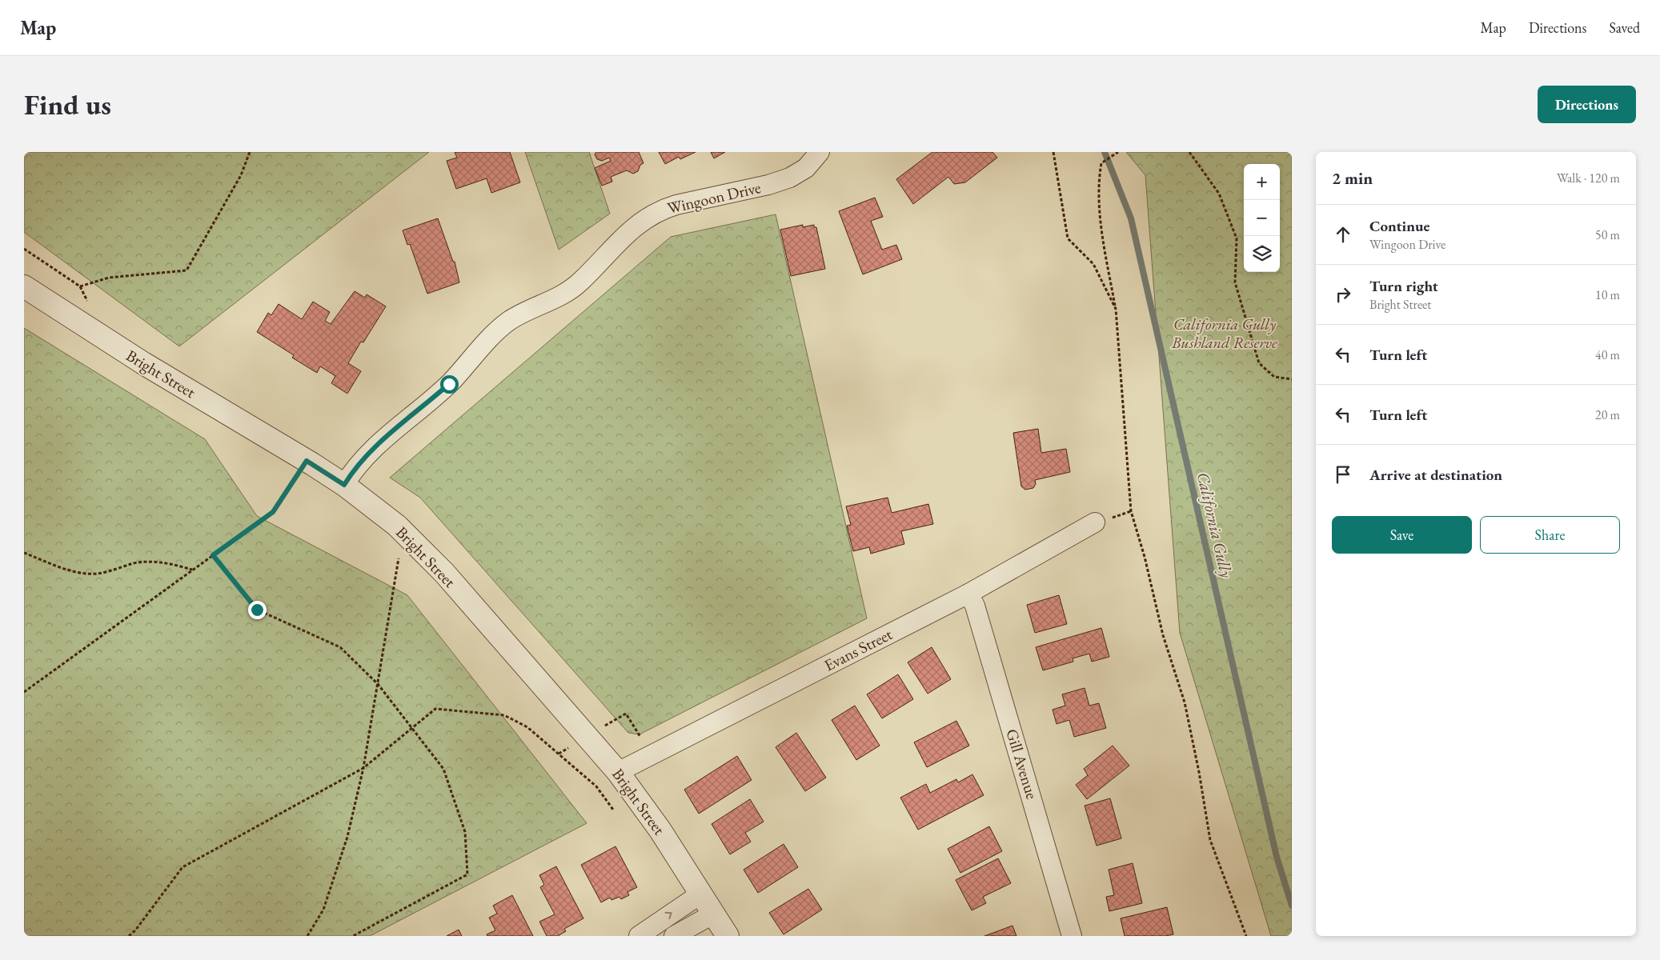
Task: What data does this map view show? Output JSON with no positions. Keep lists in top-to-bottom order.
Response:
{
  "streets": {
    "street": [
      "Wingoon Drive",
      "Bright Street",
      "Evans Street",
      "Gill Avenue"
    ]
  },
  "crossings": [
    ["Wingoon Drive", "Bright Street"],
    ["Bright Street", "Evans Street"],
    ["Evans Street", "Gill Avenue"]
  ],
  "water": ["California Gully"],
  "parks": ["California Gully Bushland Reserve"],
  "page": {
    "header": "Map",
    "nav": ["Map", "Directions", "Saved"],
    "buttons": [
      "Directions",
      ["Save", "Share"]
    ],
    "title": "Find us",
    "heading": ["2 min", "Walk · 120 m"],
    "map_buttons": ["+", "−"],
    "list": [
      ["Continue", "Wingoon Drive", "50 m"],
      ["Turn right", "Bright Street", "10 m"],
      ["Turn left", "40 m"],
      ["Turn left", "20 m"],
      "Arrive at destination"
    ]
  }
}
